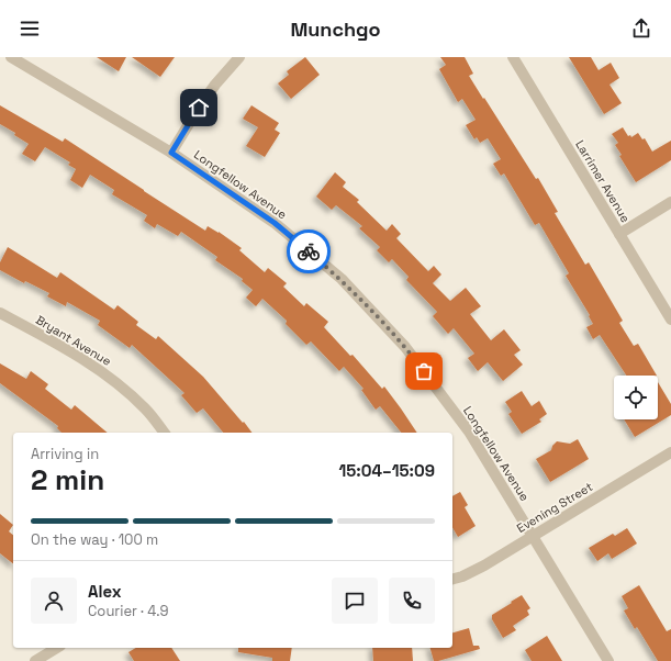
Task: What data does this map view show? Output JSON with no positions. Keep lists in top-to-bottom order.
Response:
{
  "streets": {
    "street": [
      "Larrimer Avenue",
      "Longfellow Avenue",
      "Bryant Avenue",
      "Evening Street"
    ]
  },
  "crossings": [
    ["Longfellow Avenue", "Evening Street"]
  ],
  "page": {
    "header": "Munchgo",
    "heading": ["2 min", "Arriving in", "15:04–15:09"],
    "panel": ["Alex", "Courier · 4.9"],
    "bar": "On the way · 100 m"
  }
}
